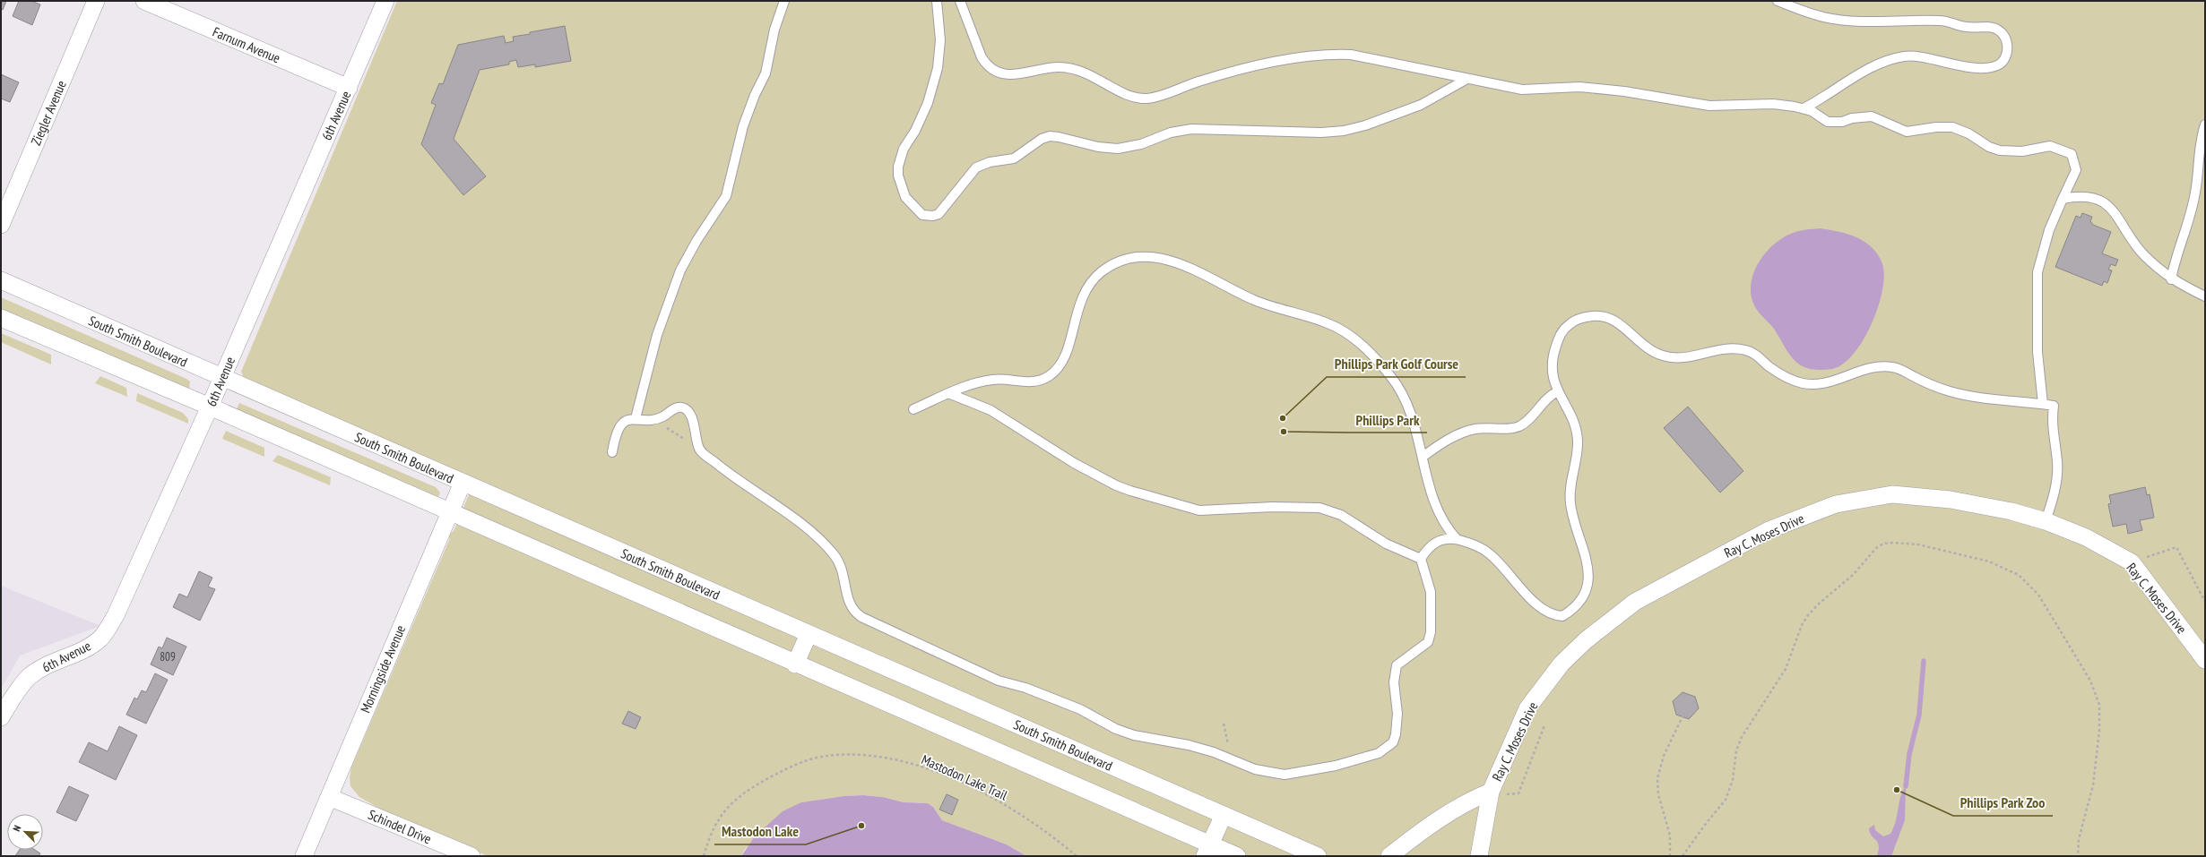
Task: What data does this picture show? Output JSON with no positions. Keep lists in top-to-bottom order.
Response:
{
  "streets": {
    "street": [
      "Farnum Avenue",
      "Ziegler Avenue",
      "6th Avenue",
      "South Smith Boulevard",
      "Ray C. Moses Drive",
      "Morningside Avenue",
      "Schindel Drive"
    ],
    "path": ["Mastodon Lake Trail"]
  },
  "crossings": [
    ["Farnum Avenue", "6th Avenue"],
    ["6th Avenue", "South Smith Boulevard"],
    ["South Smith Boulevard", "Morningside Avenue"],
    ["Morningside Avenue", "Schindel Drive"]
  ],
  "places": [
    "Phillips Park Golf Course",
    "Phillips Park",
    "Phillips Park Zoo",
    "Mastodon Lake"
  ],
  "house_numbers": ["809"],
  "north": "top left"
}
